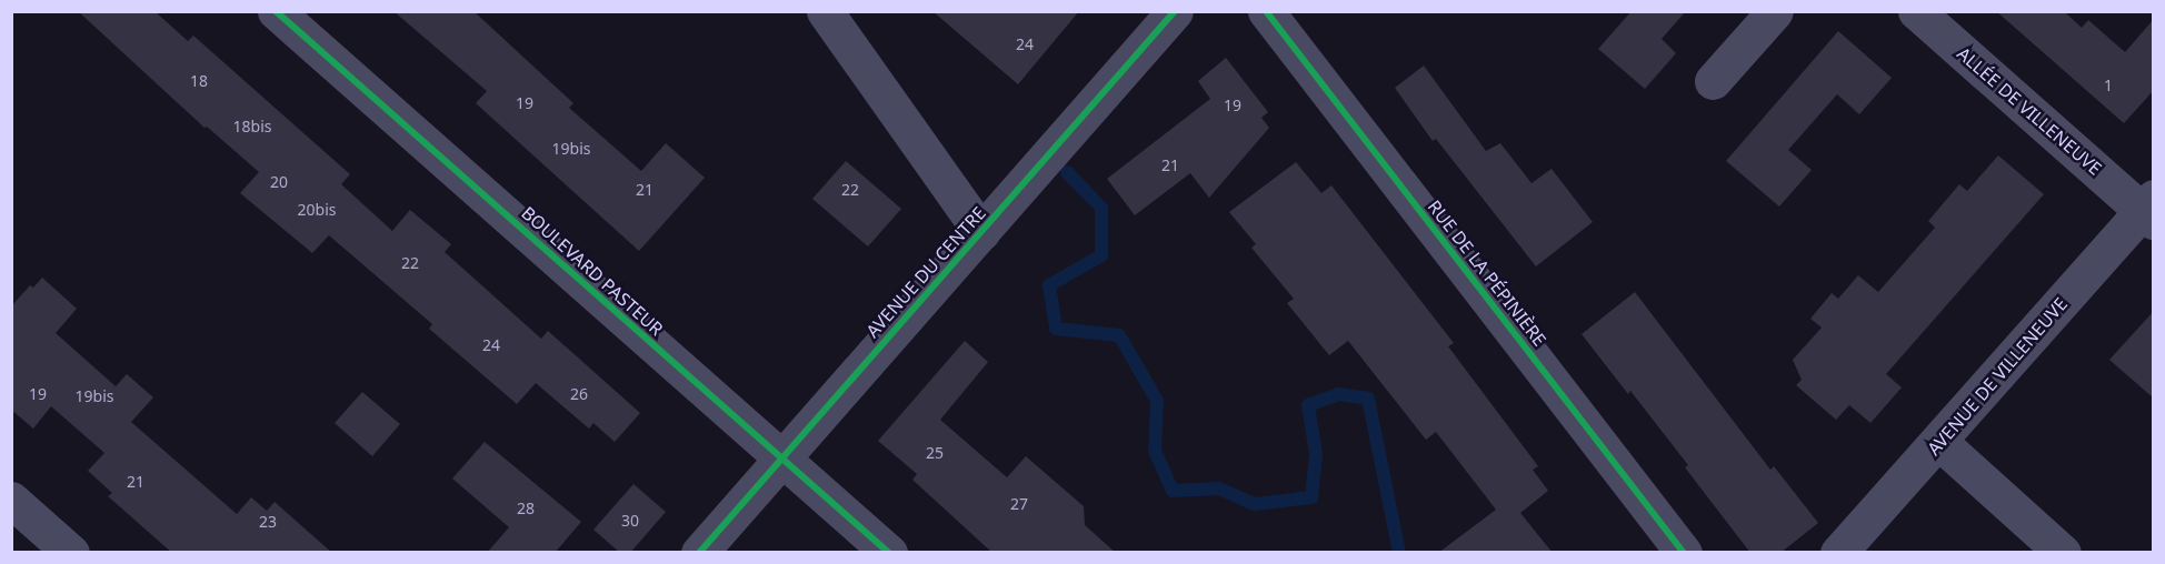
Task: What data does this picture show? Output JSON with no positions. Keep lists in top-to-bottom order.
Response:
{
  "streets": {
    "street": [
      "ALLÉE DE VILLENEUVE",
      "BOULEVARD PASTEUR",
      "AVENUE DU CENTRE",
      "RUE DE LA PÉPINIÈRE",
      "AVENUE DE VILLENEUVE"
    ]
  },
  "crossings": [
    ["ALLÉE DE VILLENEUVE", "AVENUE DE VILLENEUVE"],
    ["BOULEVARD PASTEUR", "AVENUE DU CENTRE"]
  ],
  "house_numbers": [
    "24",
    "18",
    "1",
    "19",
    "19",
    "18bis",
    "19bis",
    "21",
    "20",
    "21",
    "22",
    "20bis",
    "22",
    "24",
    "19",
    "26",
    "19bis",
    "25",
    "21",
    "27",
    "28",
    "30",
    "23"
  ]
}
